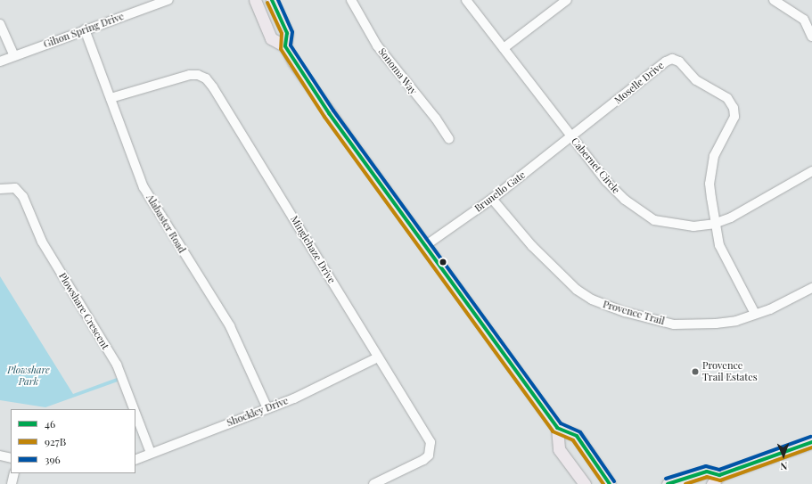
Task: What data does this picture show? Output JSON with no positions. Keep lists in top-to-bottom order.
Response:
{
  "streets": {
    "street": [
      "Gihon Spring Drive",
      "Sonoma Way",
      "Moselle Drive",
      "Cabernet Circle",
      "Brunello Gate",
      "Alabaster Road",
      "Minglehaze Drive",
      "Plowshare Crescent",
      "Provence Trail",
      "Shockley Drive"
    ]
  },
  "crossings": [
    ["Gihon Spring Drive", "Alabaster Road"],
    ["Moselle Drive", "Cabernet Circle"],
    ["Moselle Drive", "Brunello Gate"],
    ["Moselle Drive", "Provence Trail"],
    ["Cabernet Circle", "Brunello Gate"],
    ["Brunello Gate", "Provence Trail"],
    ["Alabaster Road", "Minglehaze Drive"],
    ["Alabaster Road", "Shockley Drive"],
    ["Minglehaze Drive", "Shockley Drive"],
    ["Plowshare Crescent", "Shockley Drive"]
  ],
  "parks": ["Plowshare Park"],
  "places": ["Provence Trail Estates"],
  "lines": ["transit line 46", "transit line 396", "transit line 927B"],
  "legend": ["46", "927B", "396"],
  "north": "bottom"
}
